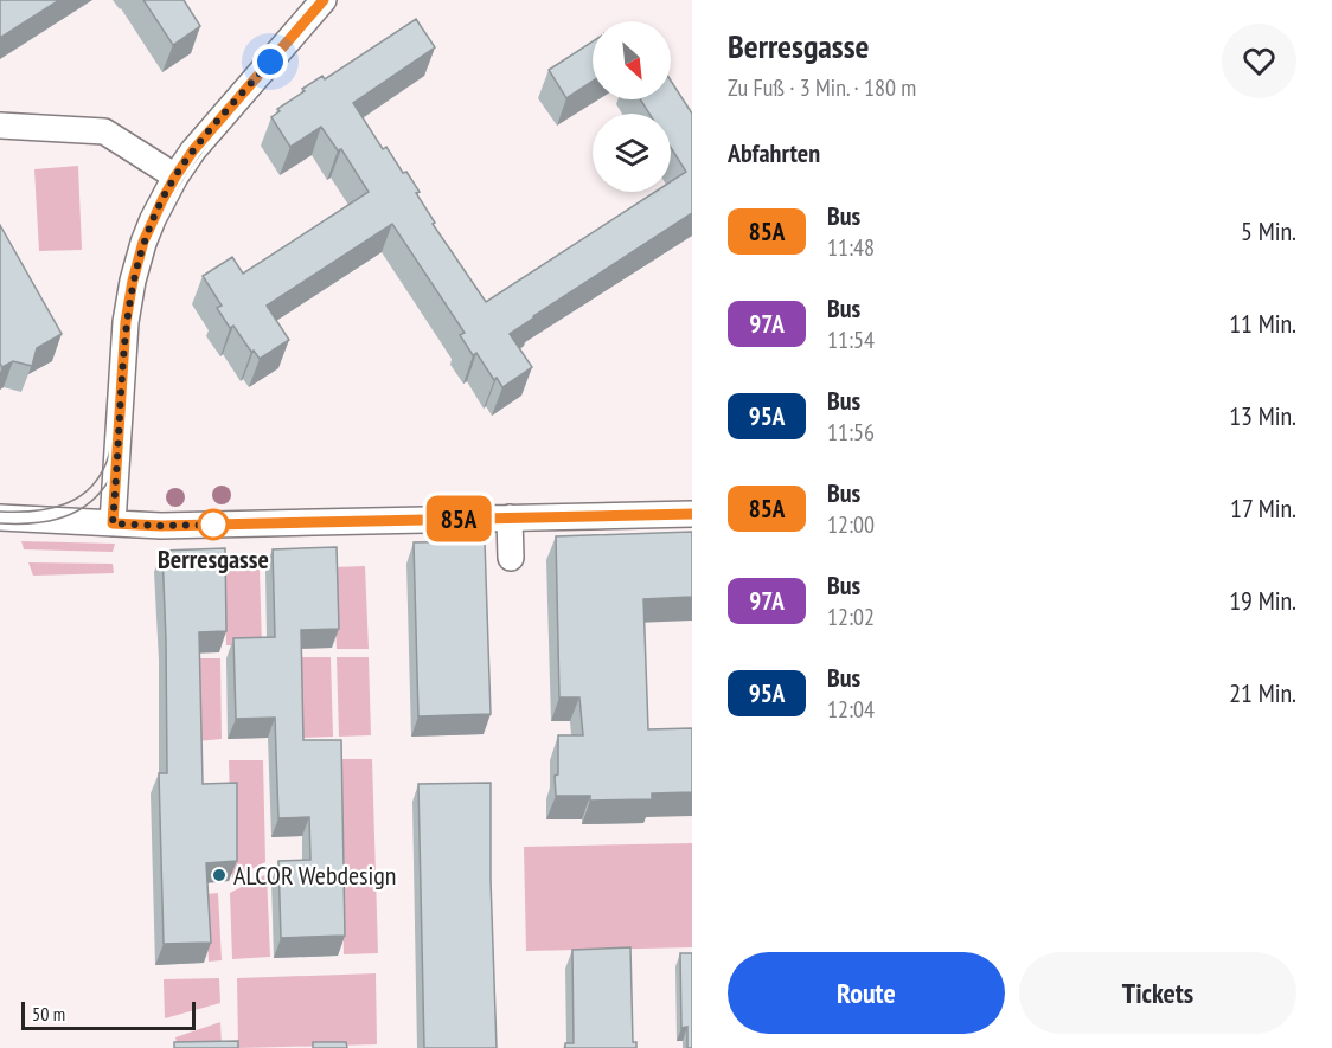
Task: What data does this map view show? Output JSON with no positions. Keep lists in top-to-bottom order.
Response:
{
  "places": ["Berresgasse", "ALCOR Webdesign"],
  "lines": ["bus line 85A"],
  "scale_bar": "50 m",
  "north": "bottom right",
  "page": {
    "on_map": "85A",
    "heading": [
      ["Berresgasse", "Zu Fuß · 3 Min. · 180 m"],
      "Abfahrten"
    ],
    "list": [
      {
        "mark": "85A",
        "name": "Bus",
        "note": "11:48",
        "value": "5 Min."
      },
      {
        "mark": "97A",
        "name": "Bus",
        "note": "11:54",
        "value": "11 Min."
      },
      {
        "mark": "95A",
        "name": "Bus",
        "note": "11:56",
        "value": "13 Min."
      },
      {
        "mark": "85A",
        "name": "Bus",
        "note": "12:00",
        "value": "17 Min."
      },
      {
        "mark": "97A",
        "name": "Bus",
        "note": "12:02",
        "value": "19 Min."
      },
      {
        "mark": "95A",
        "name": "Bus",
        "note": "12:04",
        "value": "21 Min."
      }
    ],
    "buttons": ["Route", "Tickets"],
    "scale": "50 m"
  }
}
